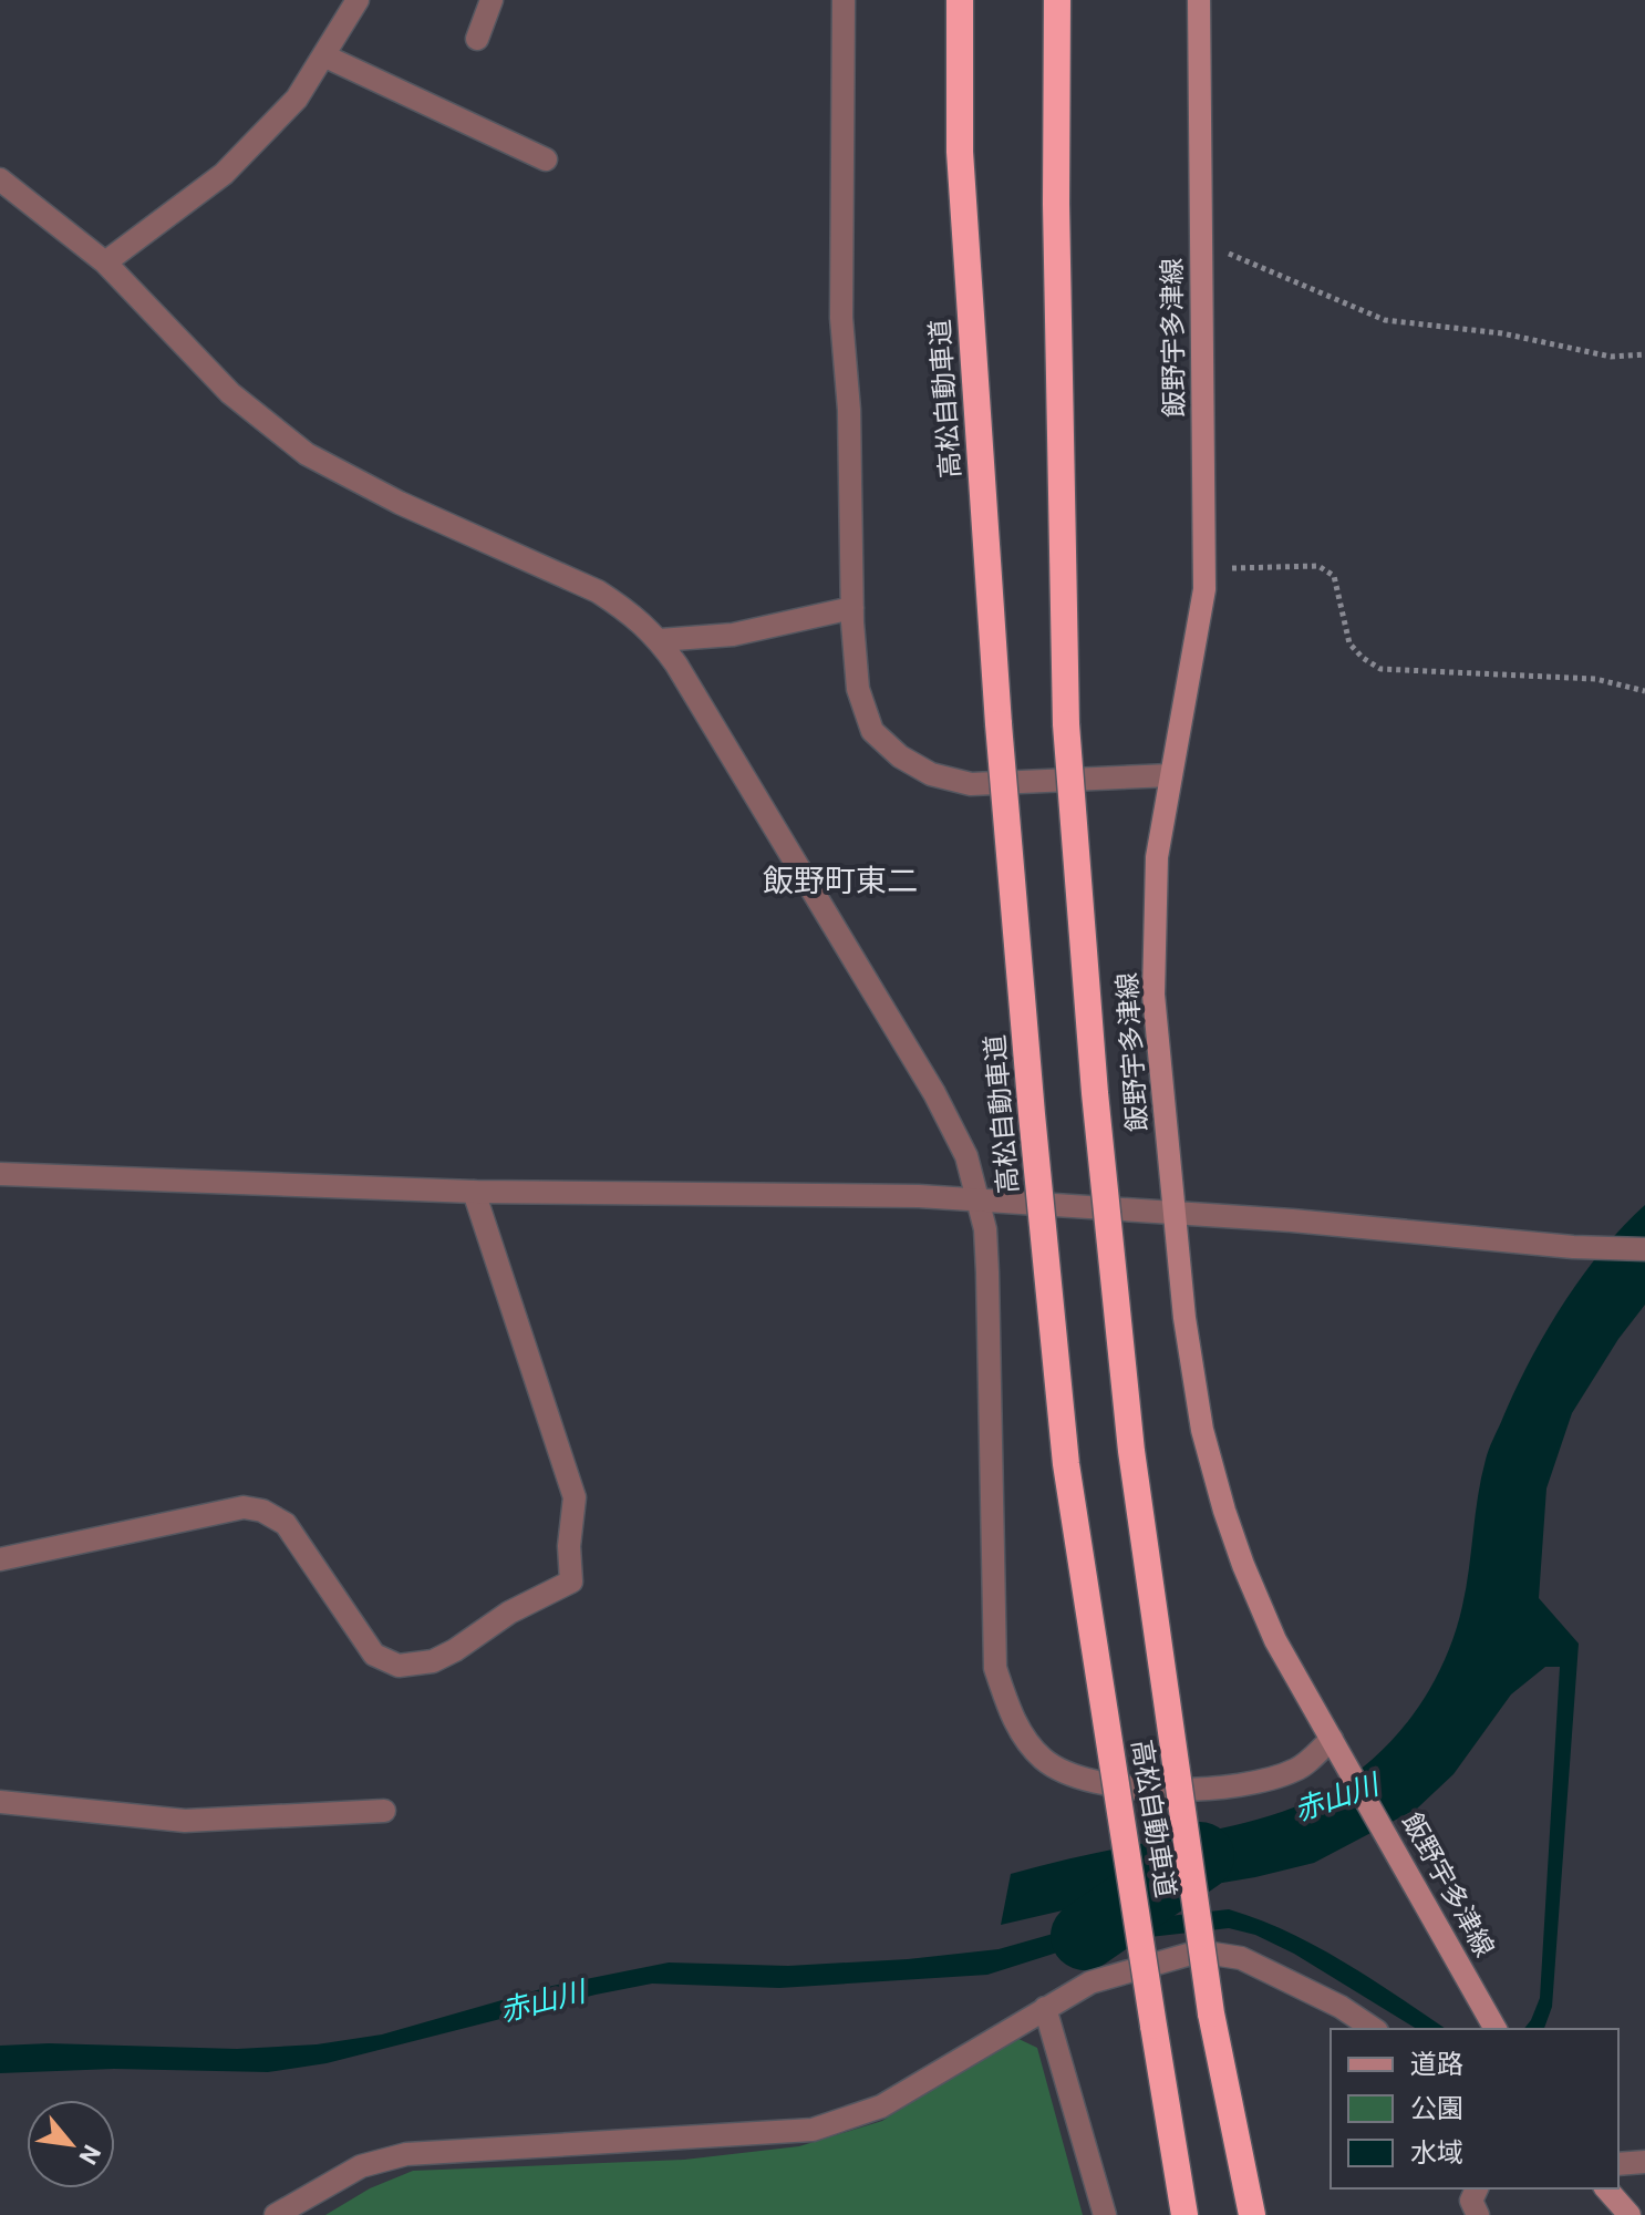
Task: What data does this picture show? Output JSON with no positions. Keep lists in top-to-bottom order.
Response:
{
  "streets": {
    "highway": ["高松自動車道"],
    "main road": ["飯野宇多津線"]
  },
  "districts": ["飯野町東二"],
  "water": ["赤山川"],
  "legend": ["道路", "公園", "水域"],
  "north": "bottom right"
}
